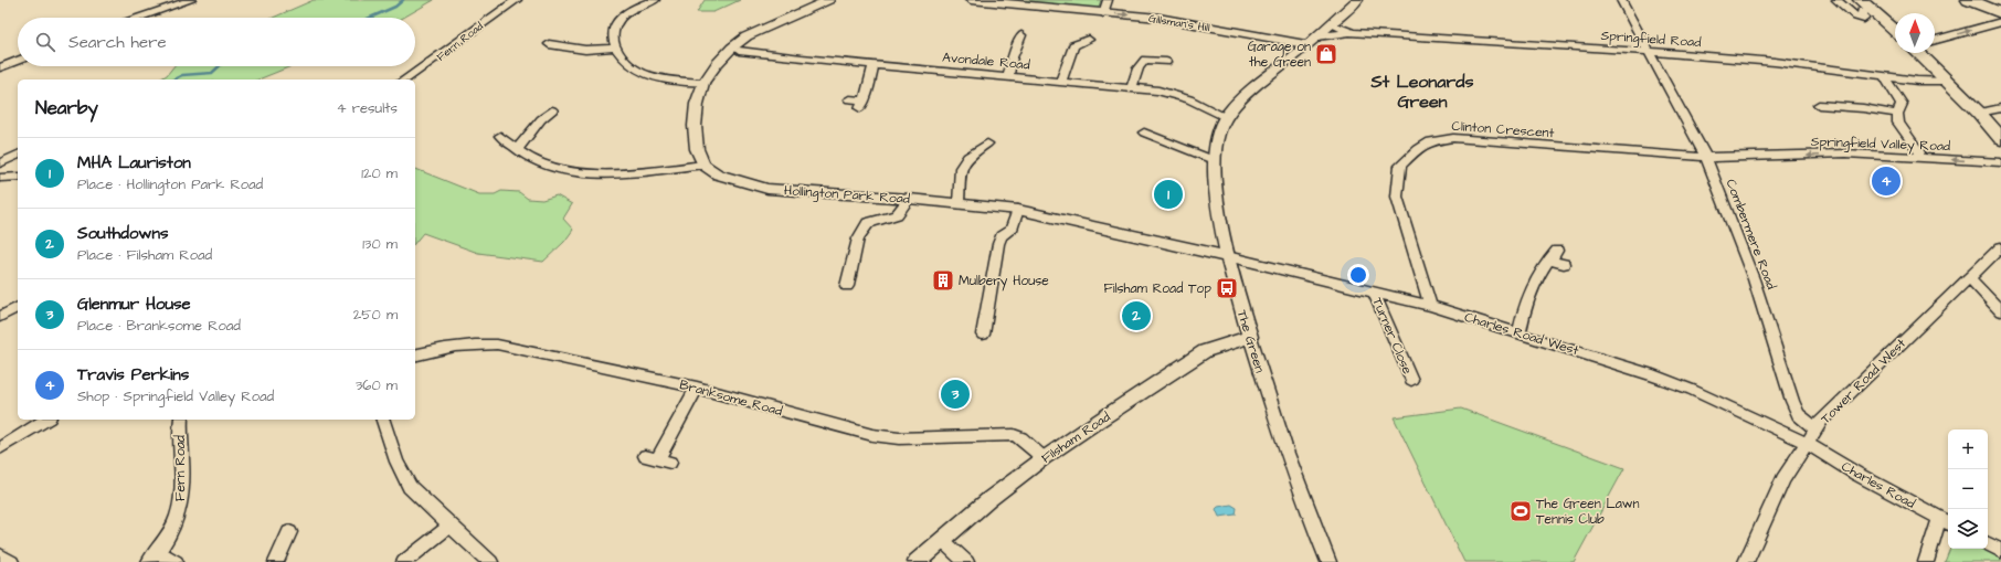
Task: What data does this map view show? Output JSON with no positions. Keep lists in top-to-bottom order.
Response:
{
  "streets": {
    "street": [
      "Gillsman's Hill",
      "Springfield Road",
      "Fern Road",
      "Avondale Road",
      "Clinton Crescent",
      "Springfield Valley Road",
      "Hollington Park Road",
      "Combermere Road",
      "Charles Road West",
      "Turner Close",
      "The Green",
      "Tower Road West",
      "Branksome Road",
      "Filsham Road",
      "Charles Road"
    ]
  },
  "crossings": [
    ["Gillsman's Hill", "Springfield Road"],
    ["Gillsman's Hill", "The Green"],
    ["Springfield Road", "Combermere Road"],
    ["Springfield Road", "The Green"],
    ["Avondale Road", "The Green"],
    ["Clinton Crescent", "Springfield Valley Road"],
    ["Clinton Crescent", "Combermere Road"],
    ["Clinton Crescent", "Charles Road West"],
    ["Springfield Valley Road", "Combermere Road"],
    ["Hollington Park Road", "Charles Road West"],
    ["Hollington Park Road", "The Green"],
    ["Combermere Road", "Tower Road West"],
    ["Charles Road West", "Turner Close"],
    ["Charles Road West", "The Green"],
    ["Charles Road West", "Tower Road West"],
    ["Charles Road West", "Charles Road"],
    ["The Green", "Filsham Road"],
    ["Tower Road West", "Charles Road"],
    ["Branksome Road", "Filsham Road"]
  ],
  "one_way": ["Gillsman's Hill"],
  "districts": ["St Leonards Green"],
  "places": {
    "shop": ["Garage on the Green"],
    "building": ["Mulbery House"],
    "bus stop": ["Filsham Road Top"],
    "sports": ["The Green Lawn Tennis Club"]
  },
  "north": "top",
  "page": {
    "search": "Search here",
    "heading": ["Nearby", "4 results"],
    "list": [
      {
        "mark": "1",
        "name": "MHA Lauriston",
        "note": "Place · Hollington Park Road",
        "value": "120 m"
      },
      {
        "mark": "2",
        "name": "Southdowns",
        "note": "Place · Filsham Road",
        "value": "130 m"
      },
      {
        "mark": "3",
        "name": "Glenmur House",
        "note": "Place · Branksome Road",
        "value": "250 m"
      },
      {
        "mark": "4",
        "name": "Travis Perkins",
        "note": "Shop · Springfield Valley Road",
        "value": "360 m"
      }
    ],
    "pins": [
      "4",
      "1",
      "2",
      "3"
    ],
    "map_buttons": ["+", "−"]
  }
}
